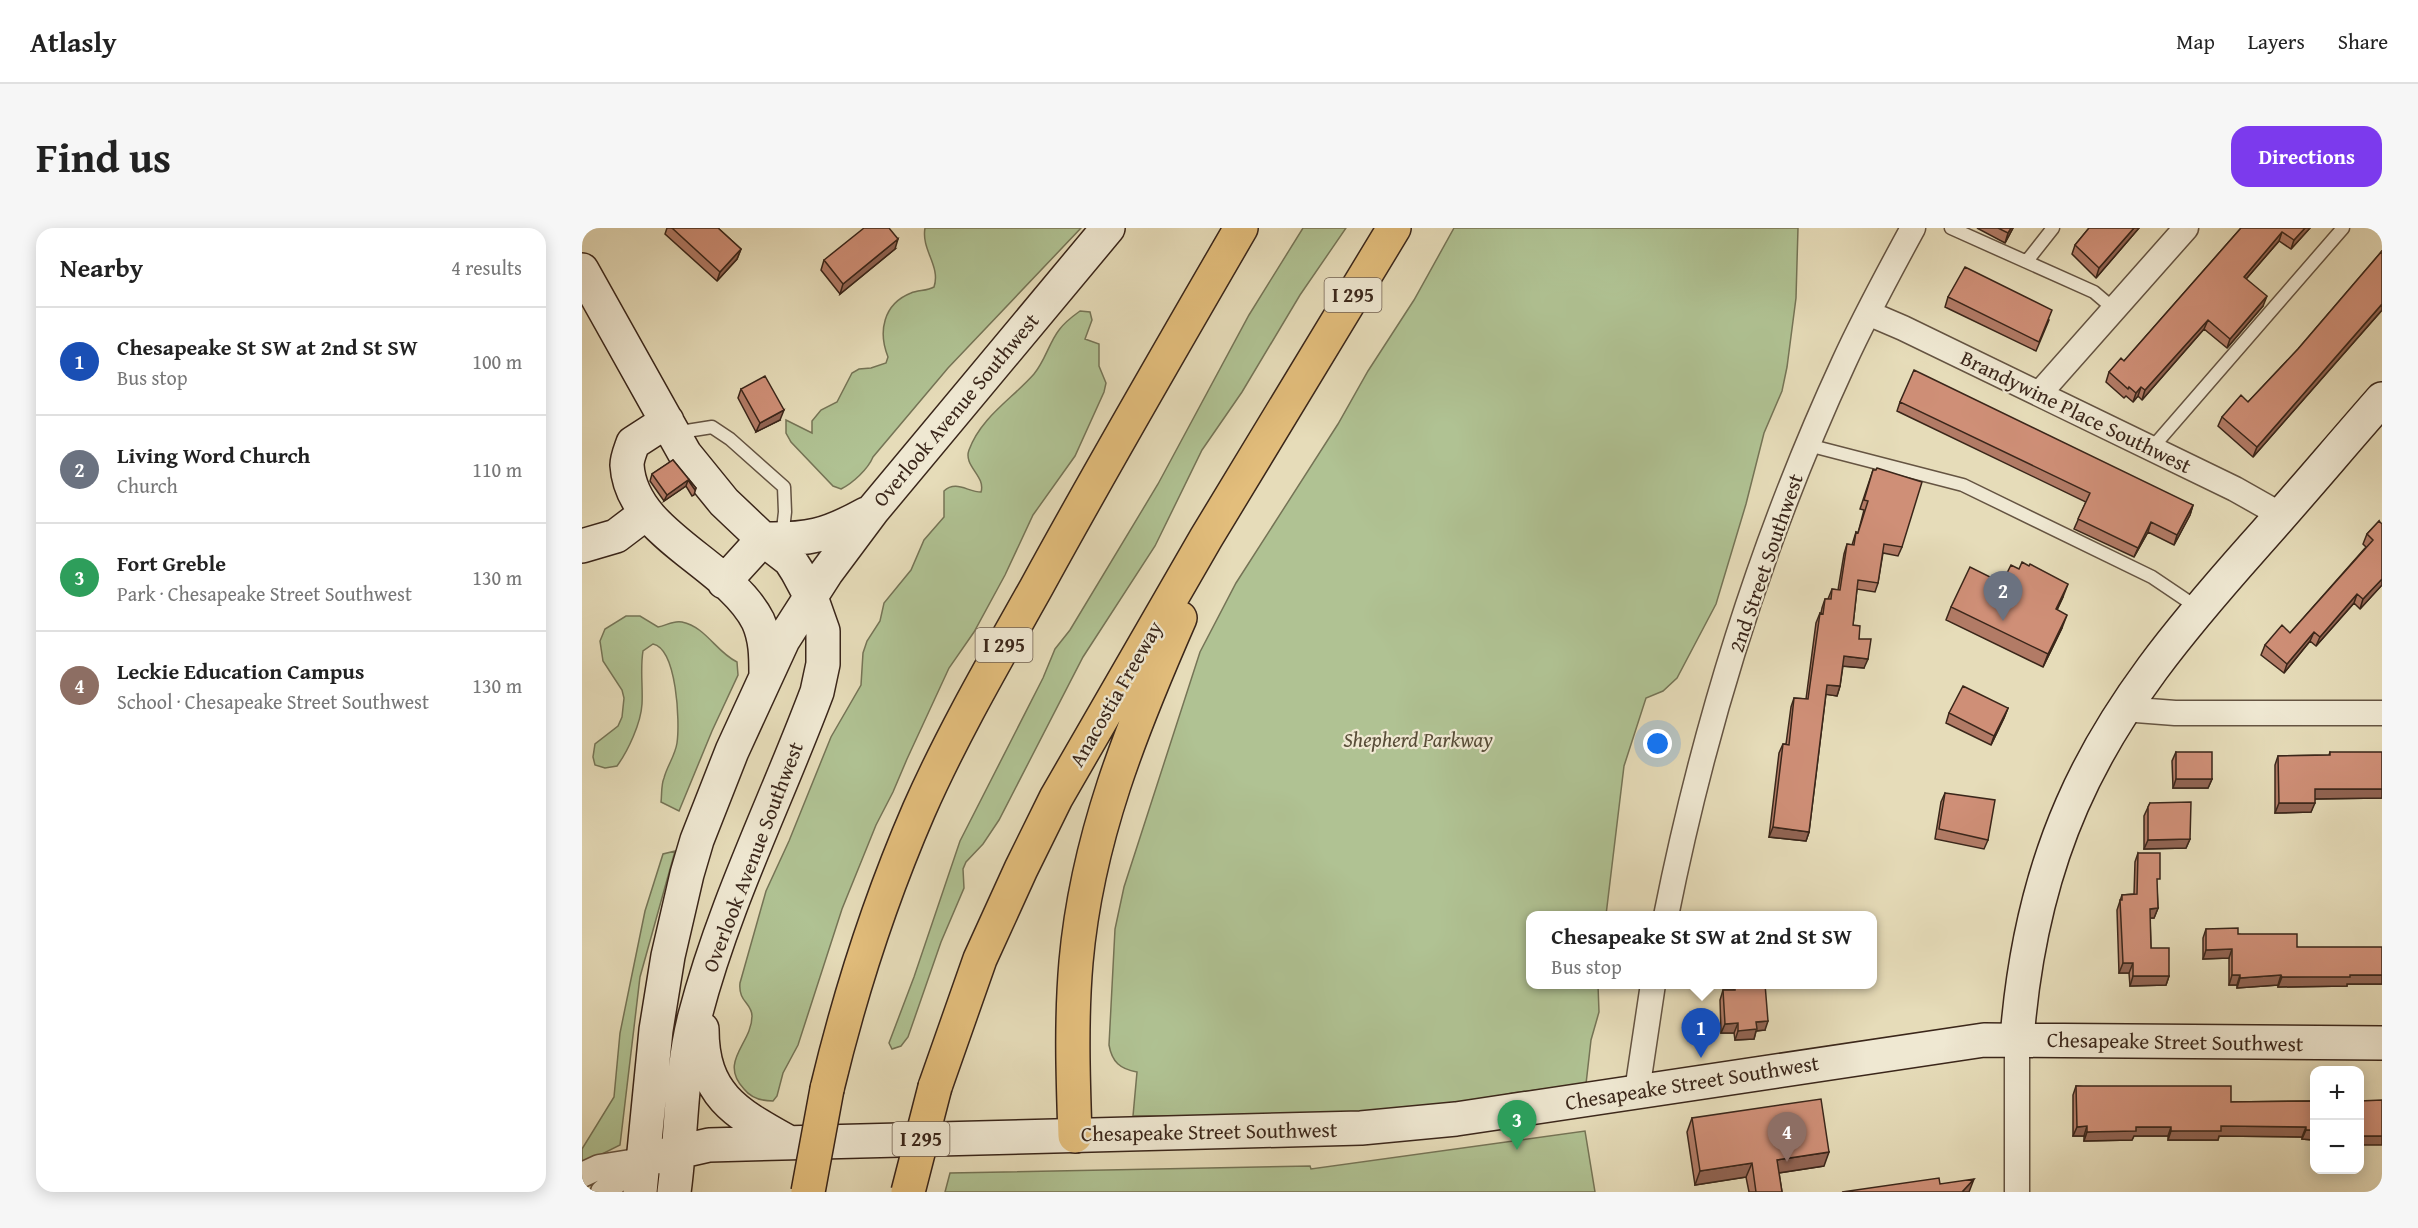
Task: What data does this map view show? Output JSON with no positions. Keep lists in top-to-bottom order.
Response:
{
  "streets": {
    "highway": ["I 295", "Anacostia Freeway"],
    "street": [
      "Overlook Avenue Southwest",
      "Brandywine Place Southwest",
      "2nd Street Southwest",
      "Chesapeake Street Southwest"
    ]
  },
  "crossings": [
    ["Overlook Avenue Southwest", "Chesapeake Street Southwest"],
    ["Brandywine Place Southwest", "2nd Street Southwest"]
  ],
  "parks": ["Shepherd Parkway"],
  "page": {
    "header": "Atlasly",
    "nav": ["Map", "Layers", "Share"],
    "title": "Find us",
    "buttons": "Directions",
    "heading": ["Nearby", "4 results"],
    "list": [
      {
        "mark": "1",
        "name": "Chesapeake St SW at 2nd St SW",
        "note": "Bus stop",
        "value": "100 m"
      },
      {
        "mark": "2",
        "name": "Living Word Church",
        "note": "Church",
        "value": "110 m"
      },
      {
        "mark": "3",
        "name": "Fort Greble",
        "note": "Park · Chesapeake Street Southwest",
        "value": "130 m"
      },
      {
        "mark": "4",
        "name": "Leckie Education Campus",
        "note": "School · Chesapeake Street Southwest",
        "value": "130 m"
      }
    ],
    "pins": [
      "2",
      "1",
      "3",
      "4"
    ],
    "popup": ["Chesapeake St SW at 2nd St SW", "Bus stop"],
    "map_buttons": ["+", "−"]
  }
}
